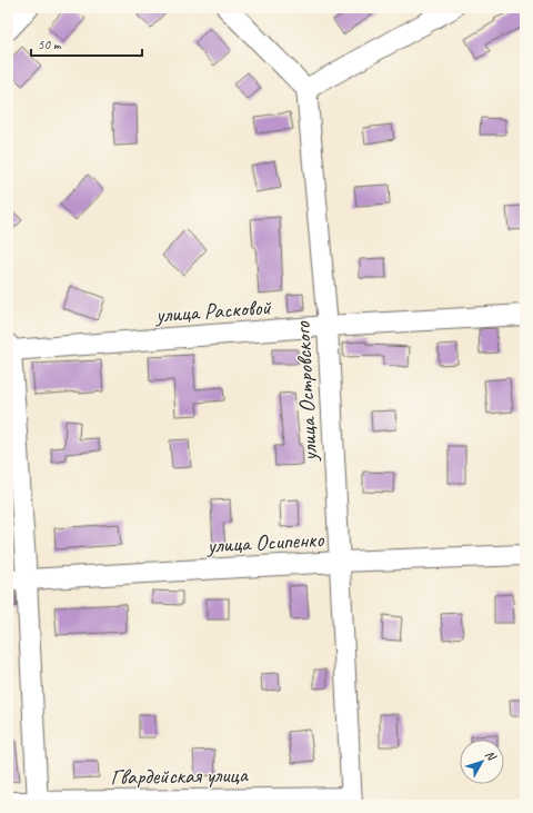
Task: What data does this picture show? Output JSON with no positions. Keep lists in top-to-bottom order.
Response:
{
  "streets": {
    "street": [
      "улица Расковой",
      "улица Островского",
      "улица Осипенко",
      "Гвардейская улица"
    ]
  },
  "crossings": [
    ["улица Расковой", "улица Островского"],
    ["улица Островского", "улица Осипенко"],
    ["улица Островского", "Гвардейская улица"]
  ],
  "scale_bar": "50 m",
  "north": "top right"
}
